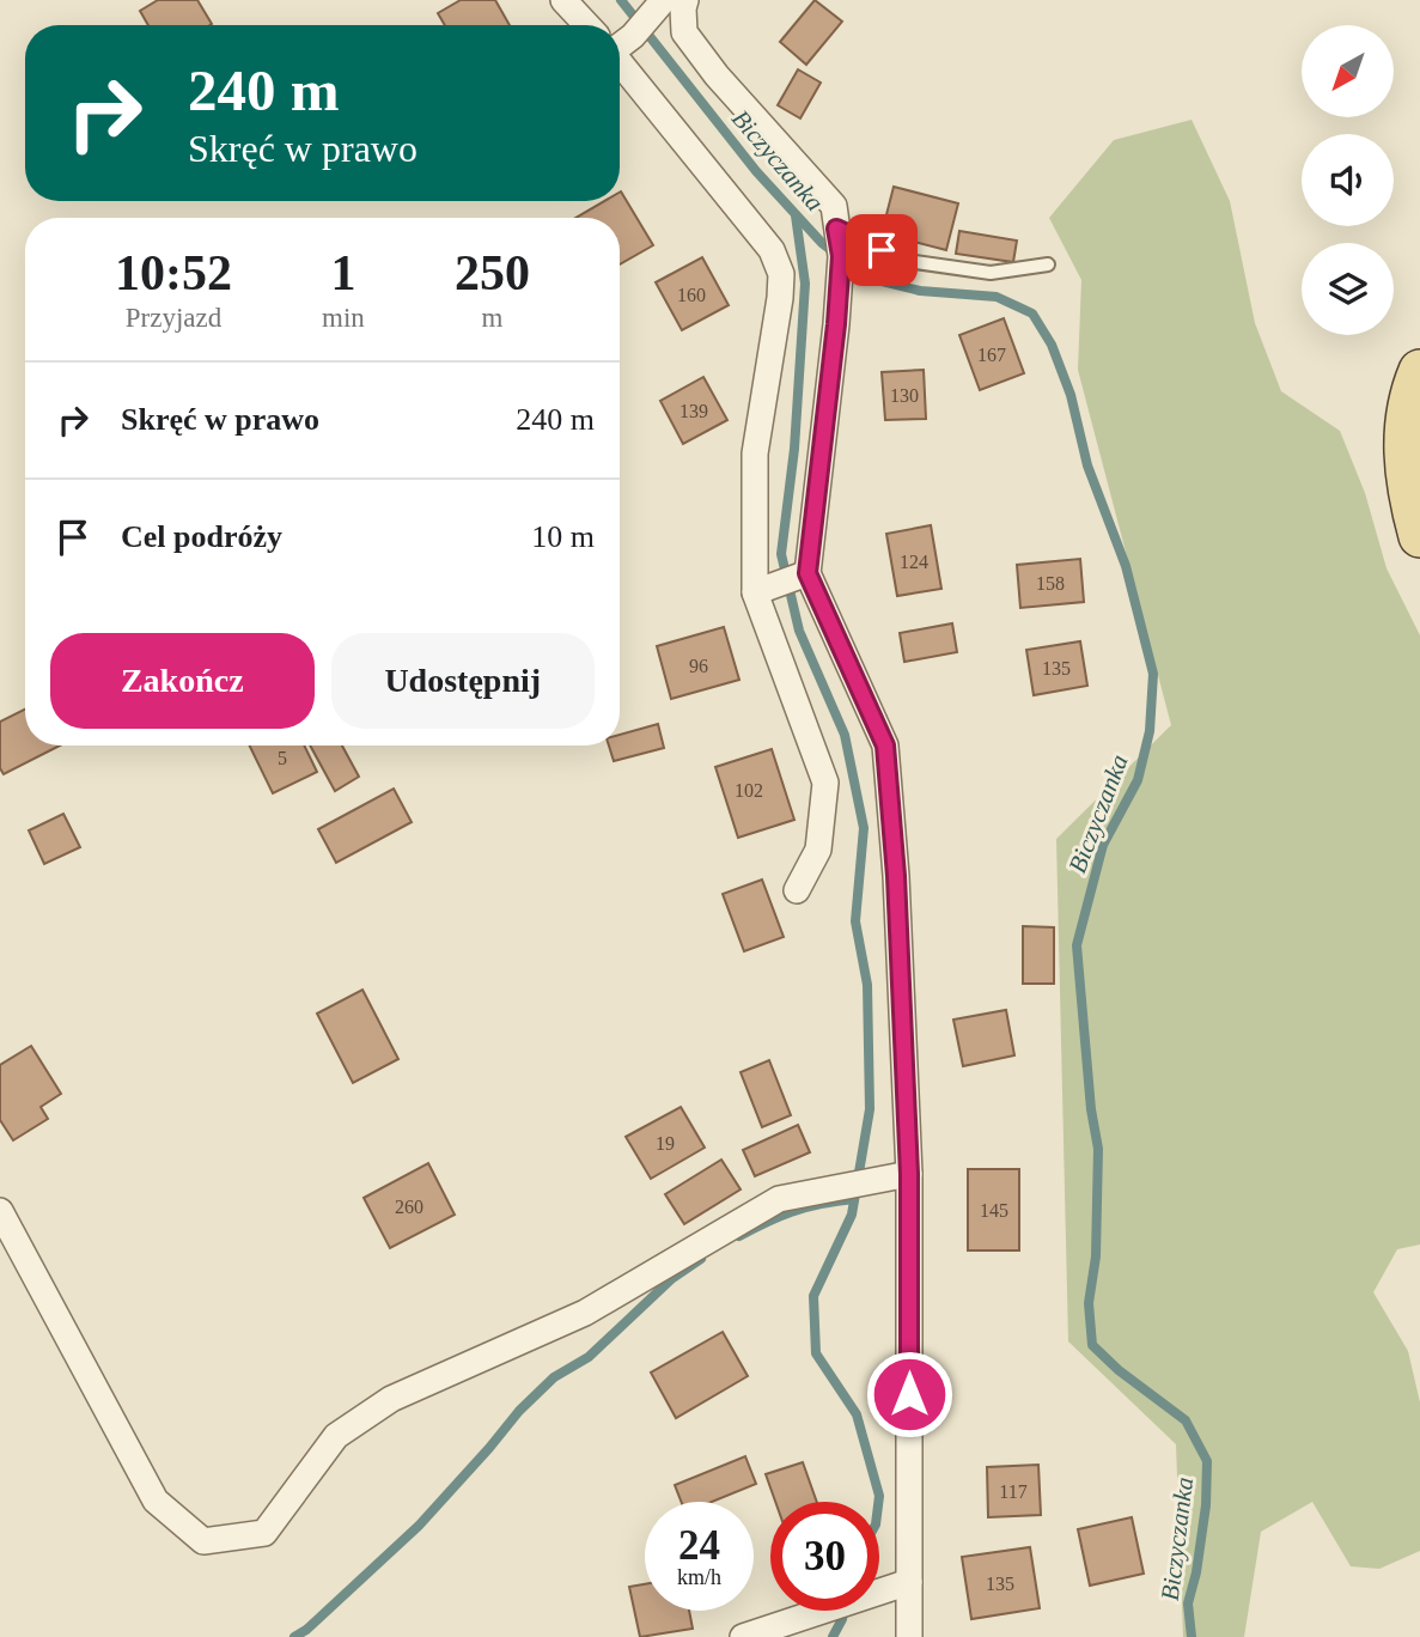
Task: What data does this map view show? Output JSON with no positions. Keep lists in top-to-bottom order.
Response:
{
  "water": ["Biczyczanka"],
  "house_numbers": [
    "160",
    "167",
    "130",
    "139",
    "124",
    "158",
    "96",
    "135",
    "5",
    "102",
    "19",
    "260",
    "145",
    "117",
    "135"
  ],
  "north": "bottom left",
  "page": {
    "turn": ["240 m", "Skręć w prawo"],
    "eta": [
      "10:52",
      "Przyjazd",
      "1",
      "min",
      "250",
      "m"
    ],
    "list": [
      {
        "name": "Skręć w prawo",
        "value": "240 m"
      },
      {
        "name": "Cel podróży",
        "value": "10 m"
      }
    ],
    "buttons": ["Zakończ", "Udostępnij"],
    "speed": "24 km/h",
    "limit": "30"
  }
}
